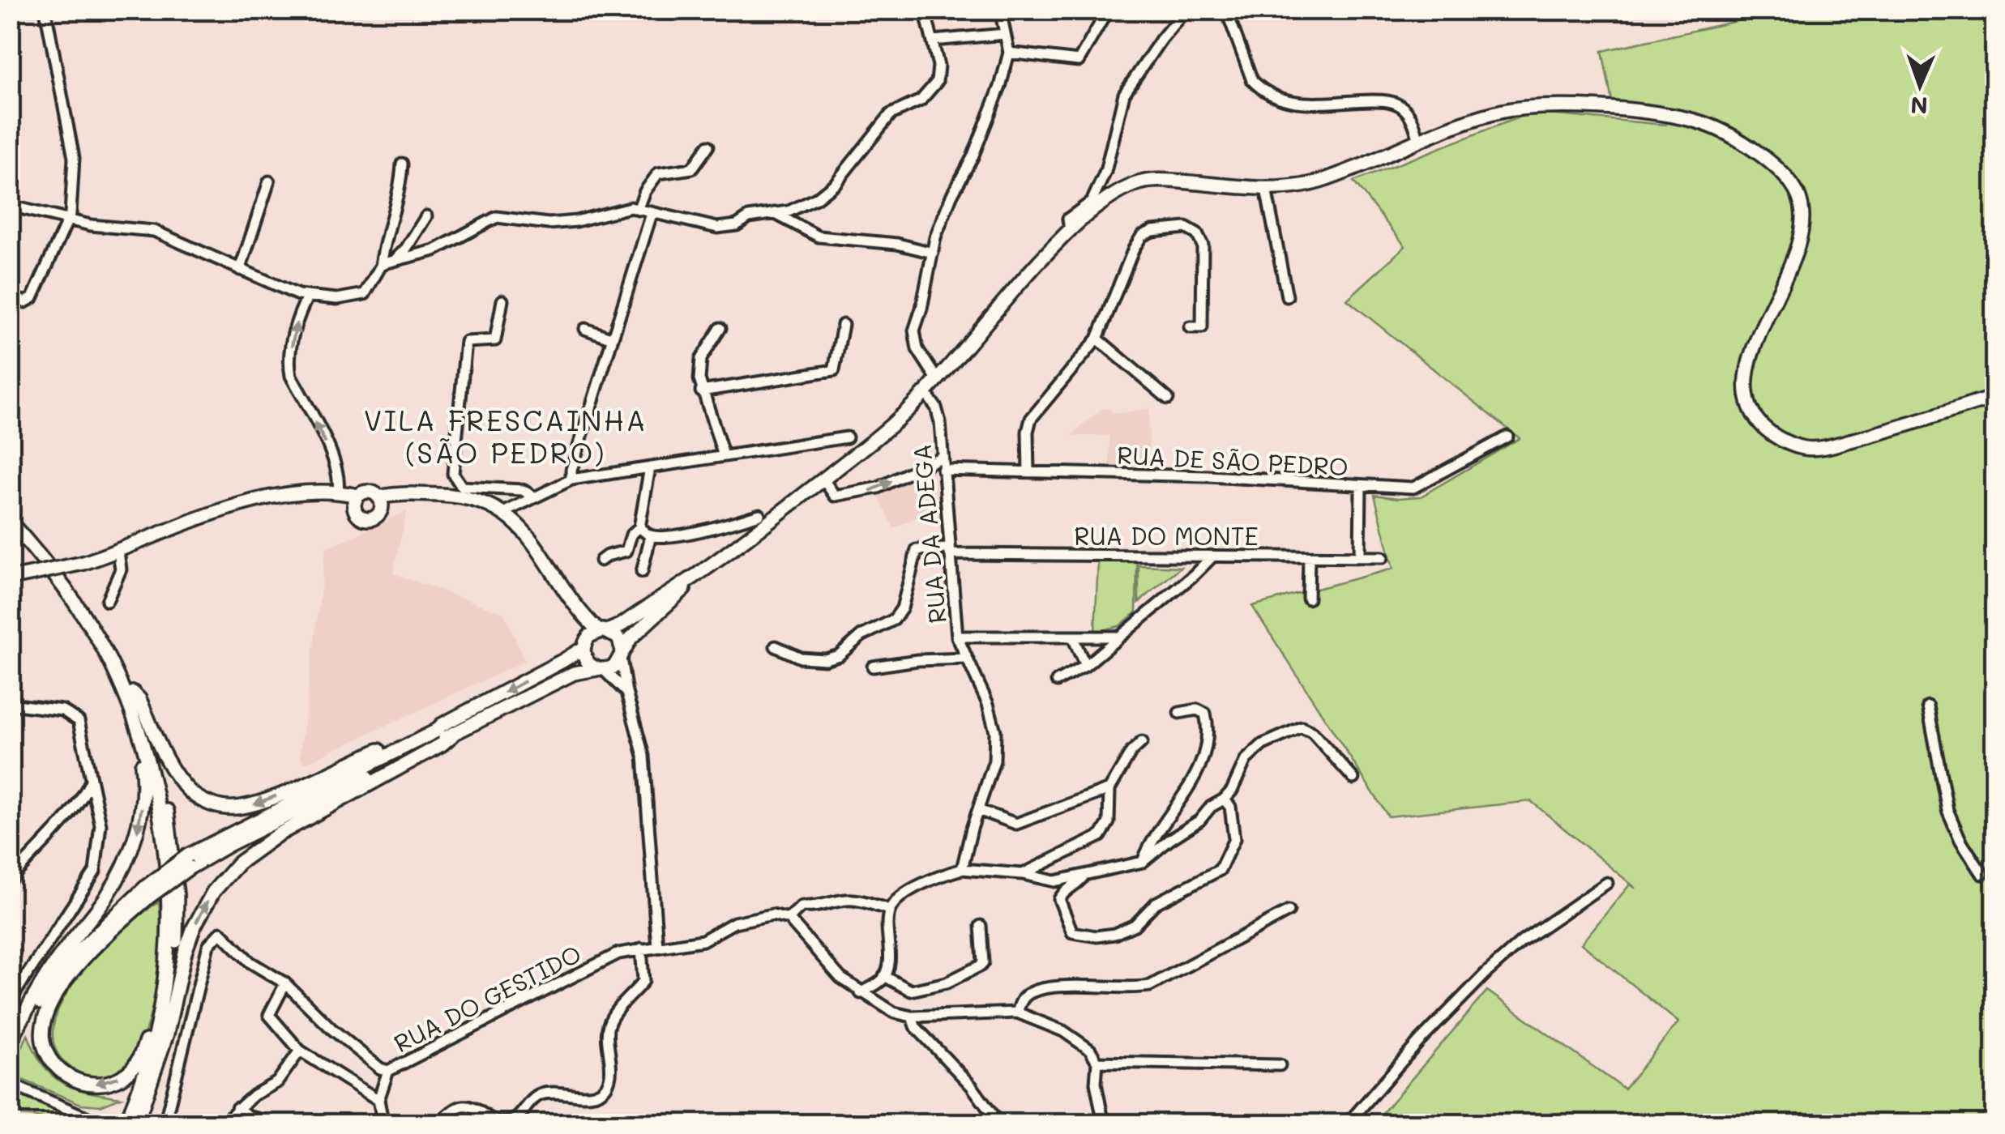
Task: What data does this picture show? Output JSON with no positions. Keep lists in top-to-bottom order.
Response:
{
  "streets": {
    "street": [
      "RUA DE SÃO PEDRO",
      "RUA DA ADEGA",
      "RUA DO MONTE",
      "RUA DO GESTIDO"
    ]
  },
  "crossings": [
    ["RUA DE SÃO PEDRO", "RUA DA ADEGA"],
    ["RUA DA ADEGA", "RUA DO MONTE"]
  ],
  "districts": ["VILA FRESCAINHA (SÃO PEDRO)"],
  "north": "bottom"
}
